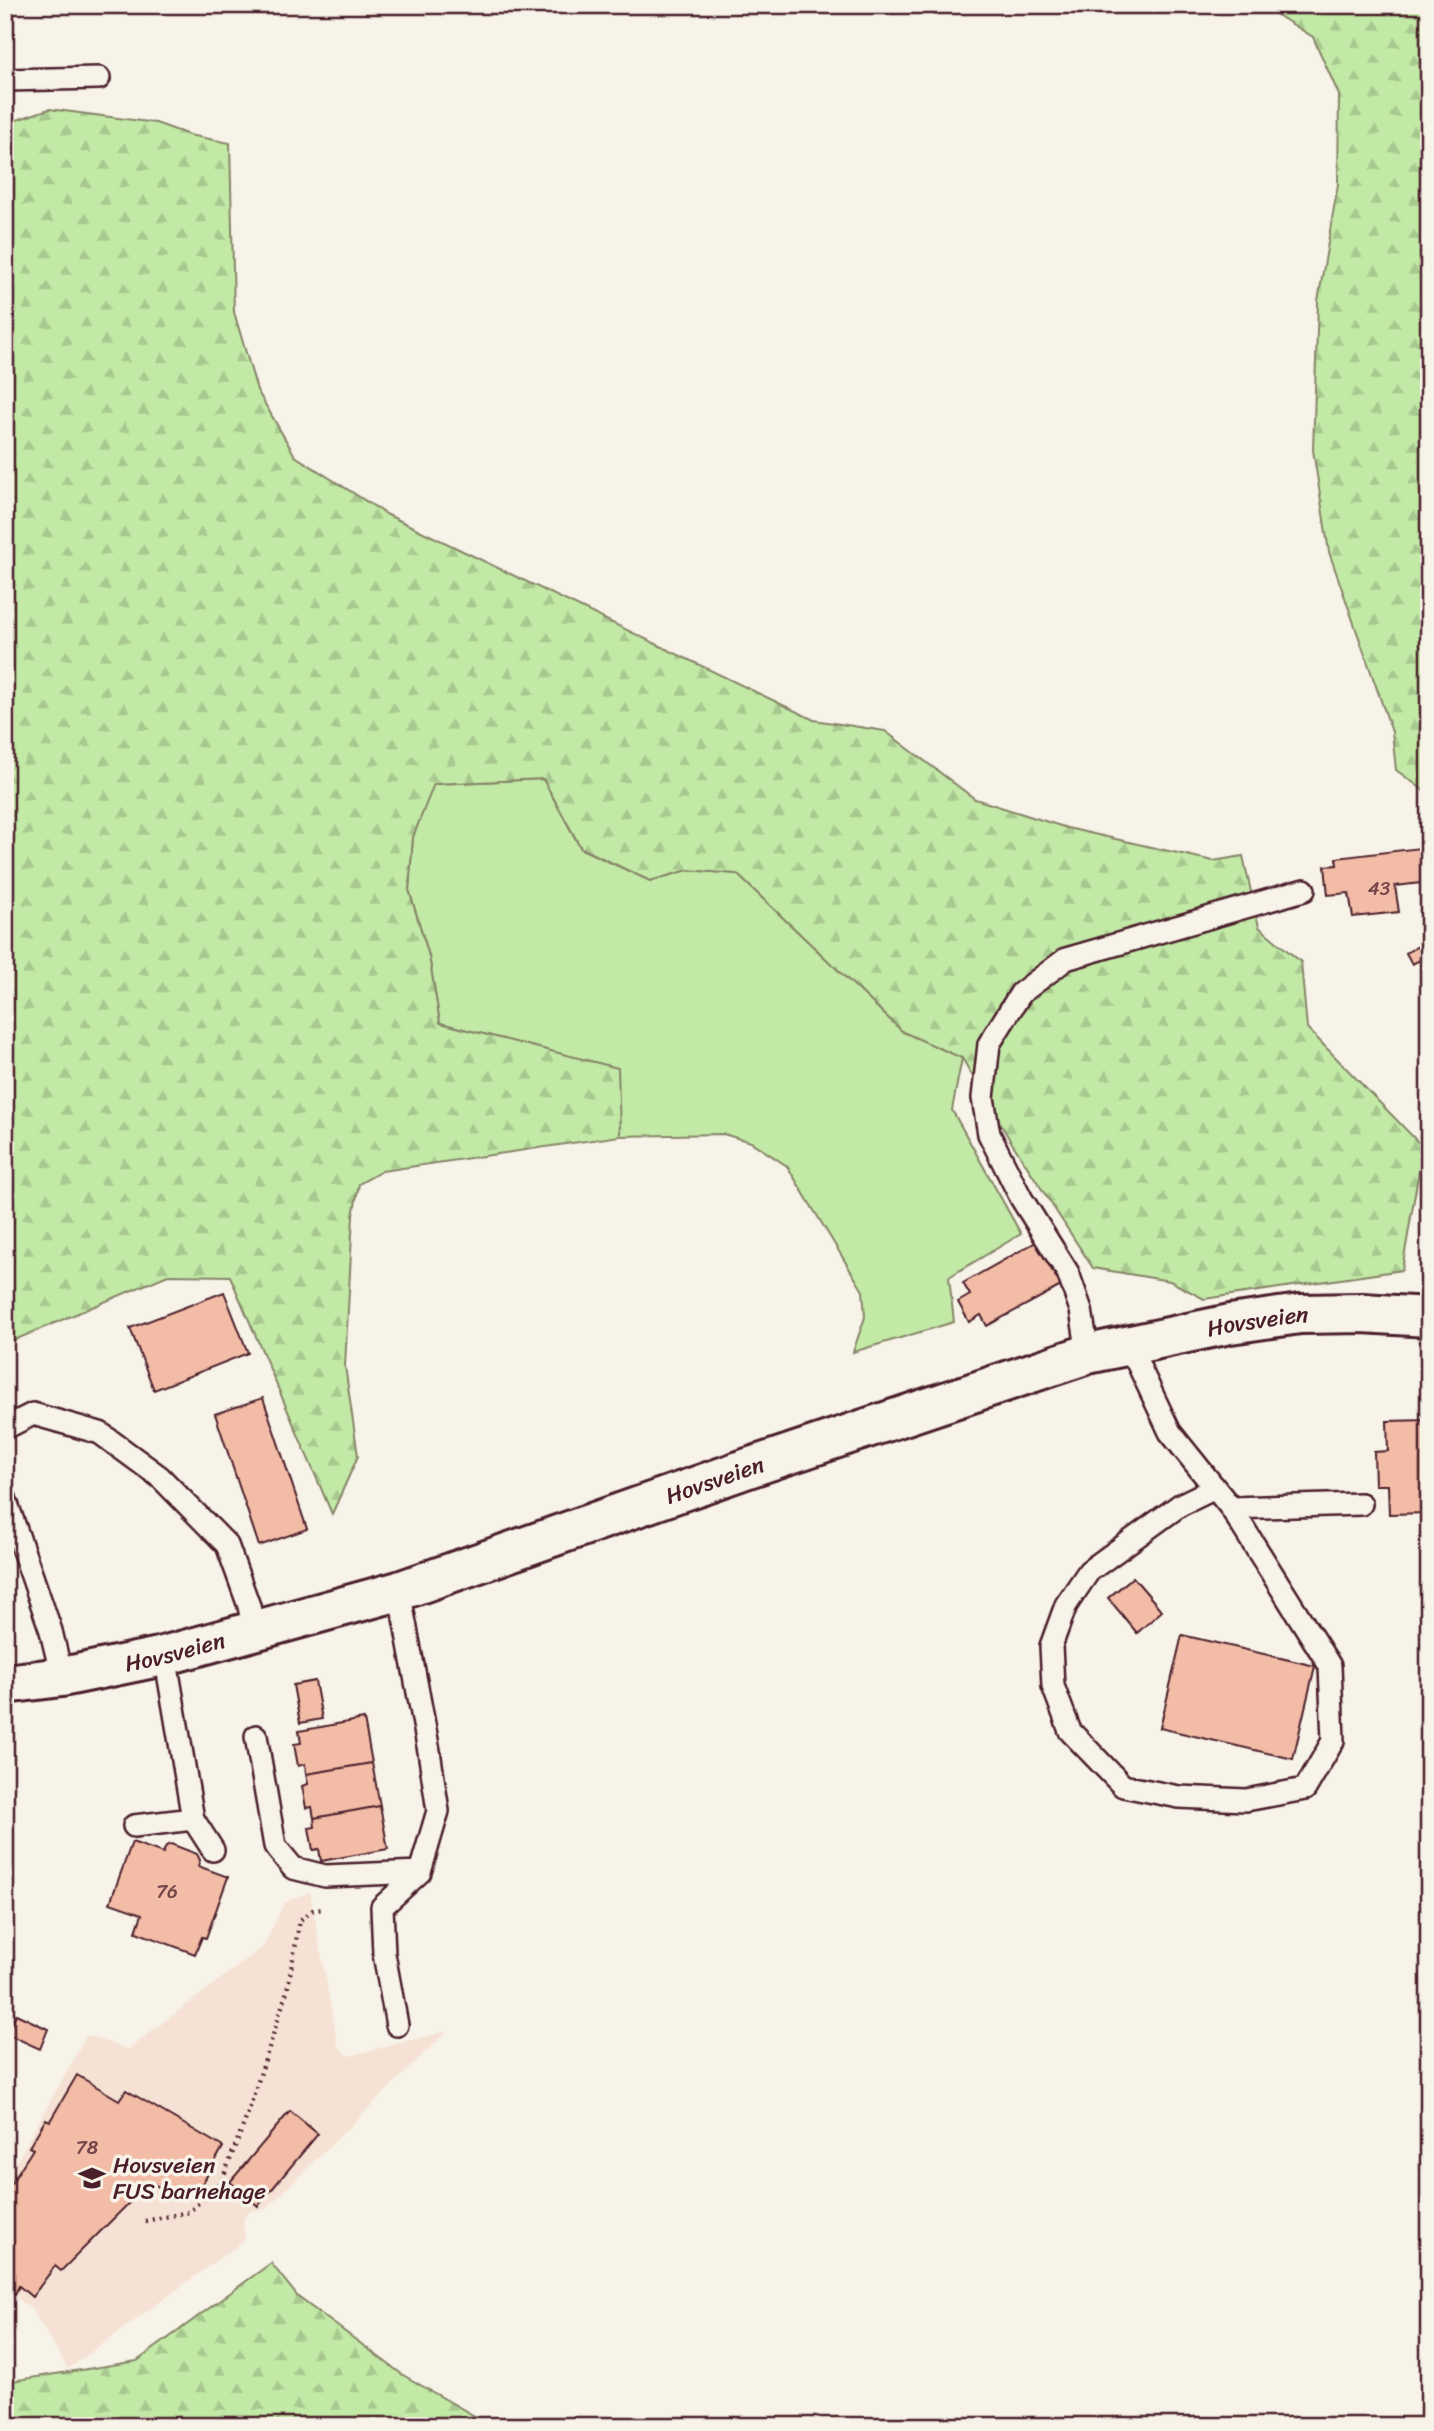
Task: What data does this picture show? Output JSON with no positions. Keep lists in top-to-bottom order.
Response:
{
  "streets": {
    "street": ["Hovsveien"]
  },
  "places": {
    "school or university": ["Hovsveien FUS barnehage"]
  },
  "house_numbers": ["43", "76", "78"]
}
